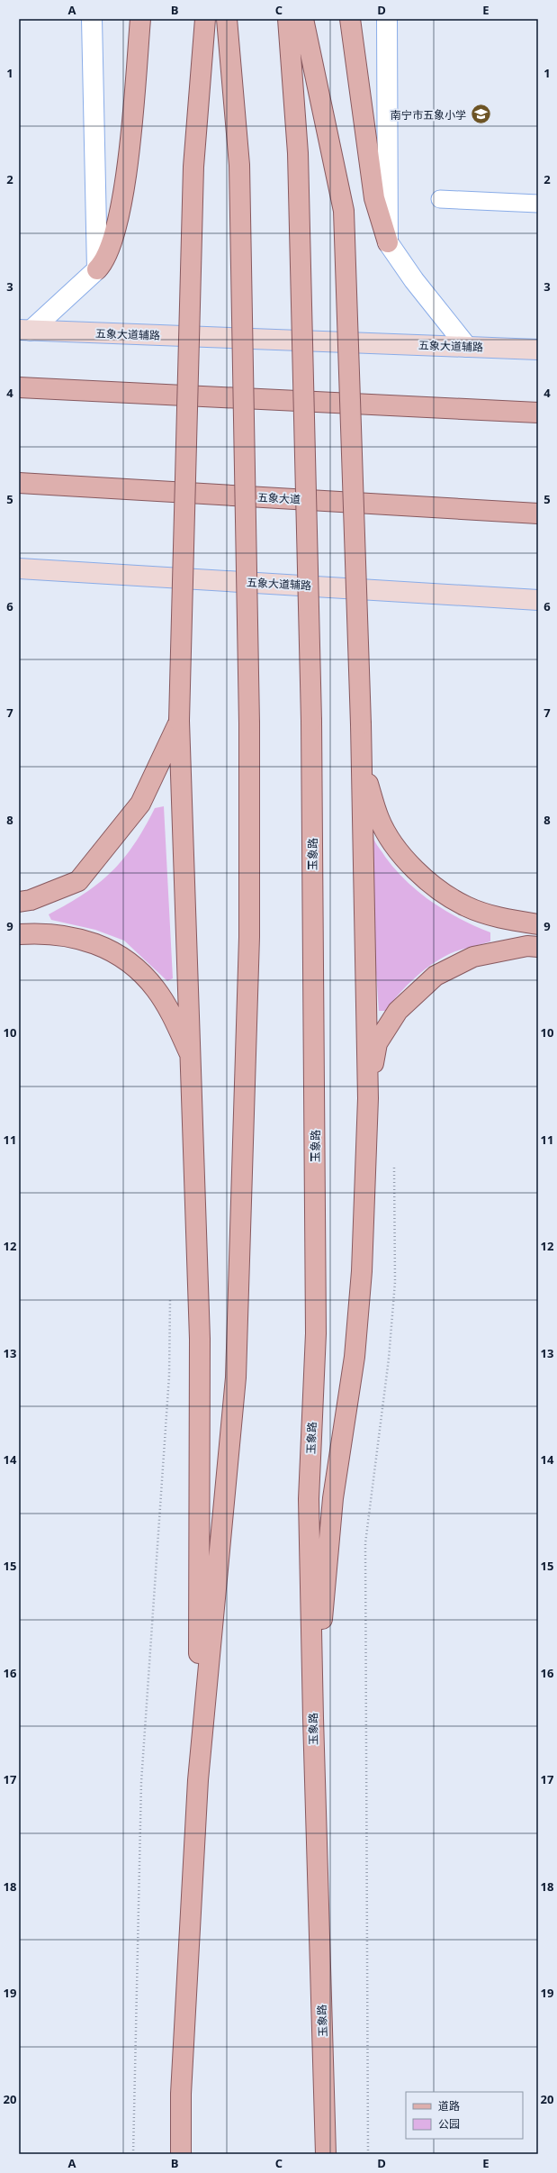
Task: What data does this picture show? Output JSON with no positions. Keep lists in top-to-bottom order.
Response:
{
  "streets": {
    "main road": ["五象大道", "玉象路"],
    "street": ["五象大道辅路"]
  },
  "places": {
    "school or university": ["南宁市五象小学"]
  },
  "legend": ["道路", "公园"],
  "grid": {
    "columns": [
      "A",
      "B",
      "C",
      "D",
      "E"
    ],
    "rows": [
      "1",
      "2",
      "3",
      "4",
      "5",
      "6",
      "7",
      "8",
      "9",
      "10",
      "11",
      "12",
      "13",
      "14",
      "15",
      "16",
      "17",
      "18",
      "19",
      "20"
    ]
  }
}
